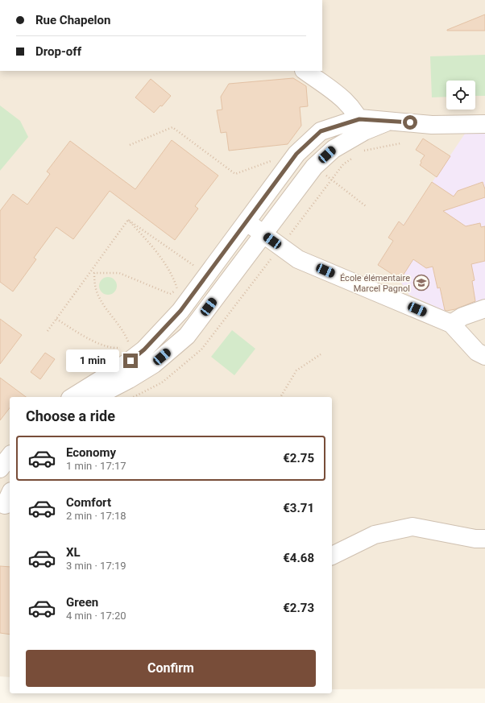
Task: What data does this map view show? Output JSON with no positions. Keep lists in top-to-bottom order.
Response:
{
  "places": {
    "school or university": ["École élémentaire Marcel Pagnol"]
  },
  "page": {
    "banner": ["Rue Chapelon", "Drop-off"],
    "bubble": "1 min",
    "heading": "Choose a ride",
    "list": [
      {
        "name": "Economy",
        "note": "1 min · 17:17",
        "value": "€2.75"
      },
      {
        "name": "Comfort",
        "note": "2 min · 17:18",
        "value": "€3.71"
      },
      {
        "name": "XL",
        "note": "3 min · 17:19",
        "value": "€4.68"
      },
      {
        "name": "Green",
        "note": "4 min · 17:20",
        "value": "€2.73"
      }
    ],
    "buttons": "Confirm"
  }
}
